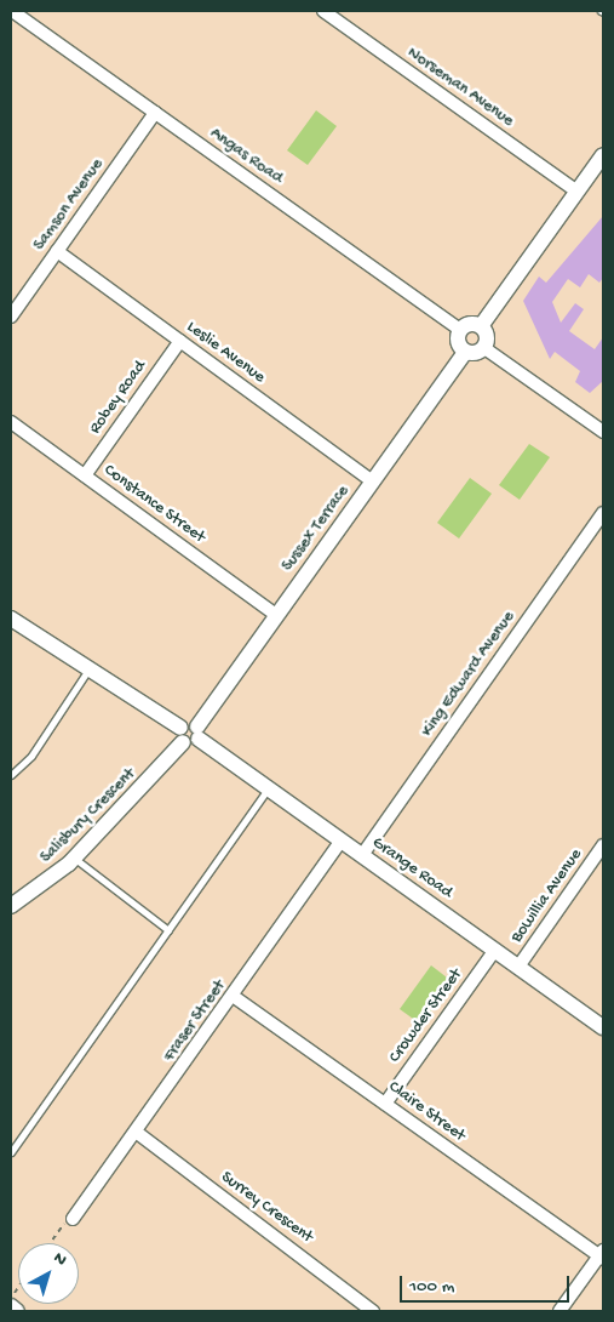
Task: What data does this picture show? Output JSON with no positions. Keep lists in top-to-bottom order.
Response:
{
  "streets": {
    "street": [
      "Norseman Avenue",
      "Angas Road",
      "Samson Avenue",
      "Leslie Avenue",
      "Robey Road",
      "Constance Street",
      "Sussex Terrace",
      "King Edward Avenue",
      "Salisbury Crescent",
      "Grange Road",
      "Bowillia Avenue",
      "Crowder Street",
      "Fraser Street",
      "Claire Street",
      "Surrey Crescent"
    ]
  },
  "crossings": [
    ["Angas Road", "Samson Avenue"],
    ["Angas Road", "Sussex Terrace"],
    ["Samson Avenue", "Leslie Avenue"],
    ["Leslie Avenue", "Robey Road"],
    ["Leslie Avenue", "Sussex Terrace"],
    ["Robey Road", "Constance Street"],
    ["Constance Street", "Sussex Terrace"],
    ["Sussex Terrace", "Grange Road"],
    ["King Edward Avenue", "Grange Road"],
    ["Grange Road", "Bowillia Avenue"],
    ["Grange Road", "Crowder Street"],
    ["Grange Road", "Fraser Street"],
    ["Crowder Street", "Claire Street"],
    ["Fraser Street", "Claire Street"],
    ["Fraser Street", "Surrey Crescent"]
  ],
  "scale_bar": "100 m",
  "north": "top right"
}
